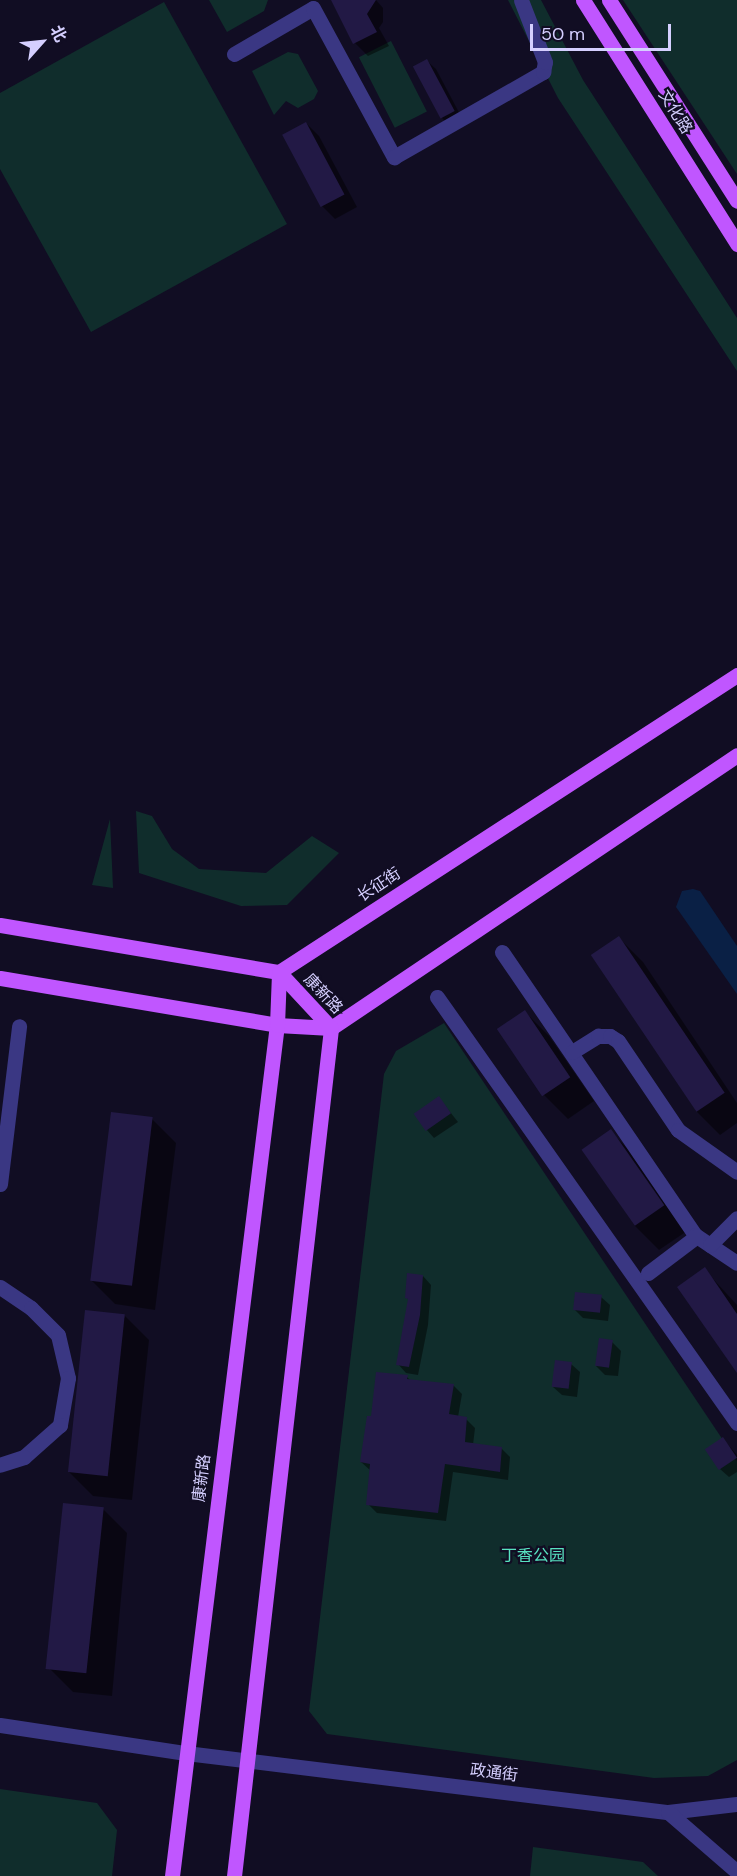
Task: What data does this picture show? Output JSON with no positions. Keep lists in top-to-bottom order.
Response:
{
  "streets": {
    "main road": ["文化路", "长征街", "康新路"],
    "street": ["政通街"]
  },
  "crossings": [
    ["长征街", "康新路"],
    ["康新路", "政通街"]
  ],
  "parks": ["丁香公园"],
  "scale_bar": "50 m",
  "north": "top right"
}
